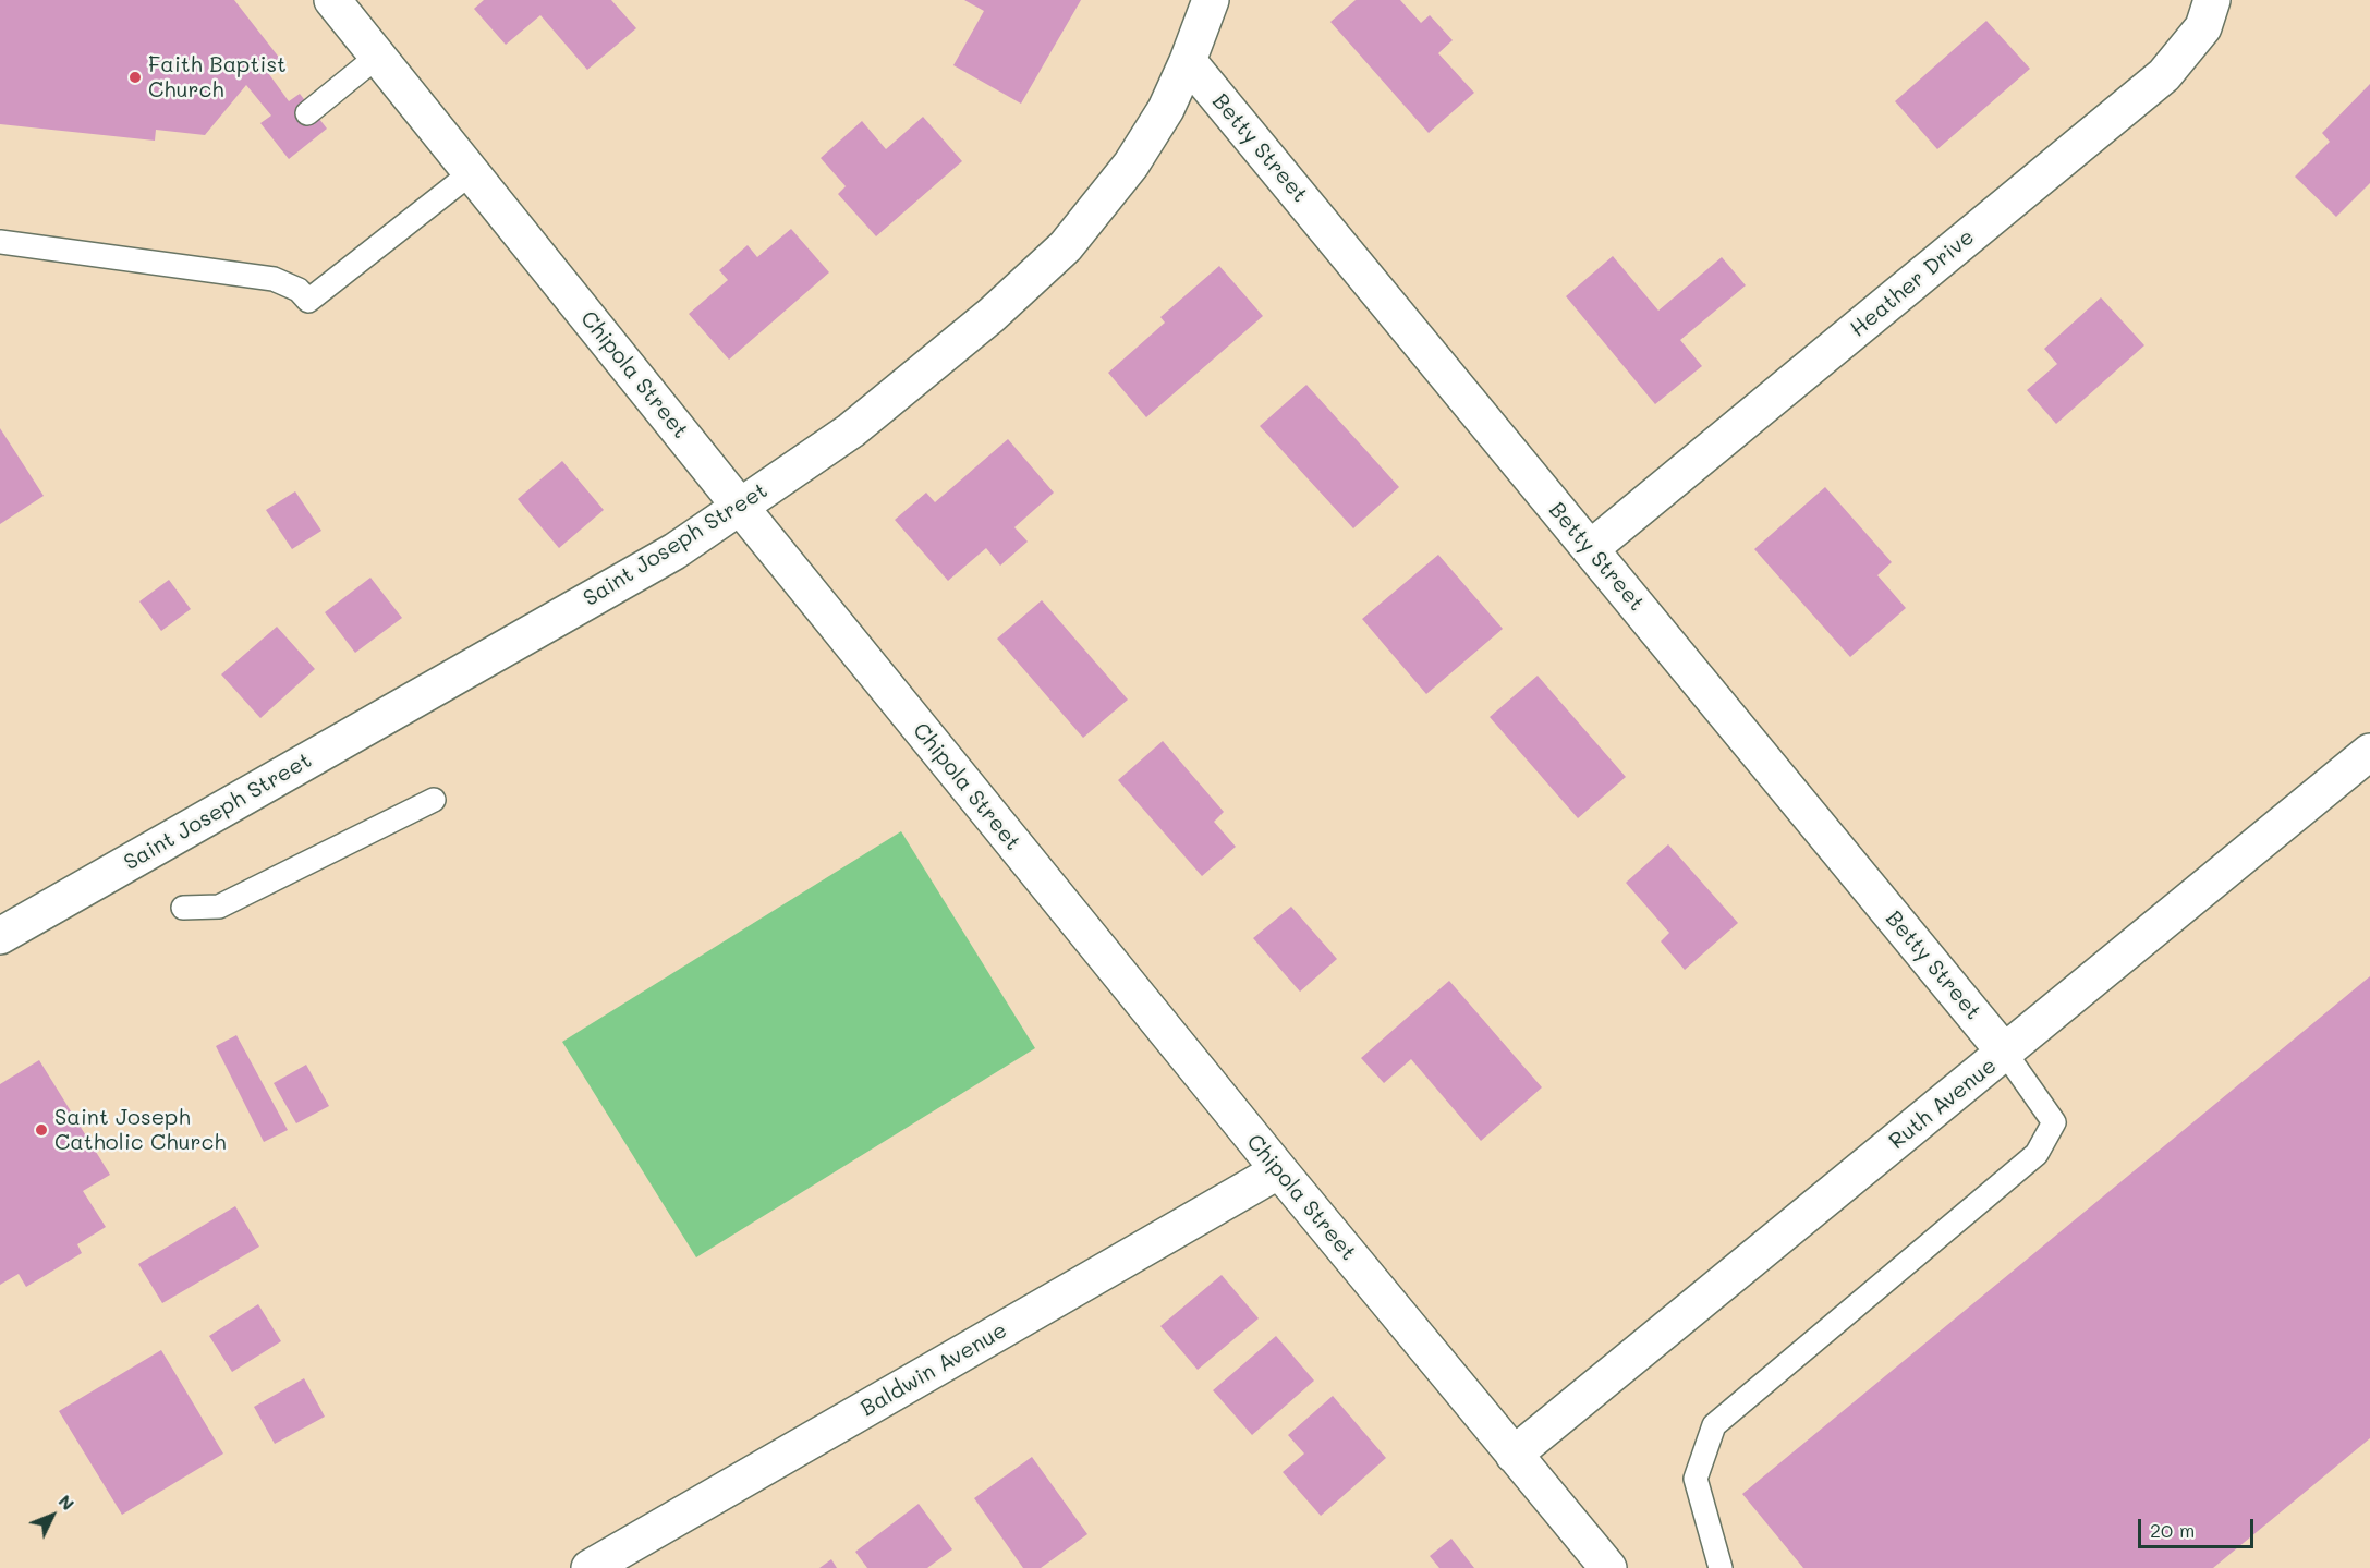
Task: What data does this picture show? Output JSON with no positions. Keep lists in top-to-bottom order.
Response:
{
  "streets": {
    "street": [
      "Betty Street",
      "Heather Drive",
      "Chipola Street",
      "Saint Joseph Street",
      "Ruth Avenue",
      "Baldwin Avenue"
    ]
  },
  "crossings": [
    ["Betty Street", "Heather Drive"],
    ["Betty Street", "Saint Joseph Street"],
    ["Betty Street", "Ruth Avenue"],
    ["Chipola Street", "Saint Joseph Street"],
    ["Chipola Street", "Ruth Avenue"],
    ["Chipola Street", "Baldwin Avenue"]
  ],
  "places": ["Faith Baptist Church", "Saint Joseph Catholic Church"],
  "scale_bar": "20 m",
  "north": "top right"
}
